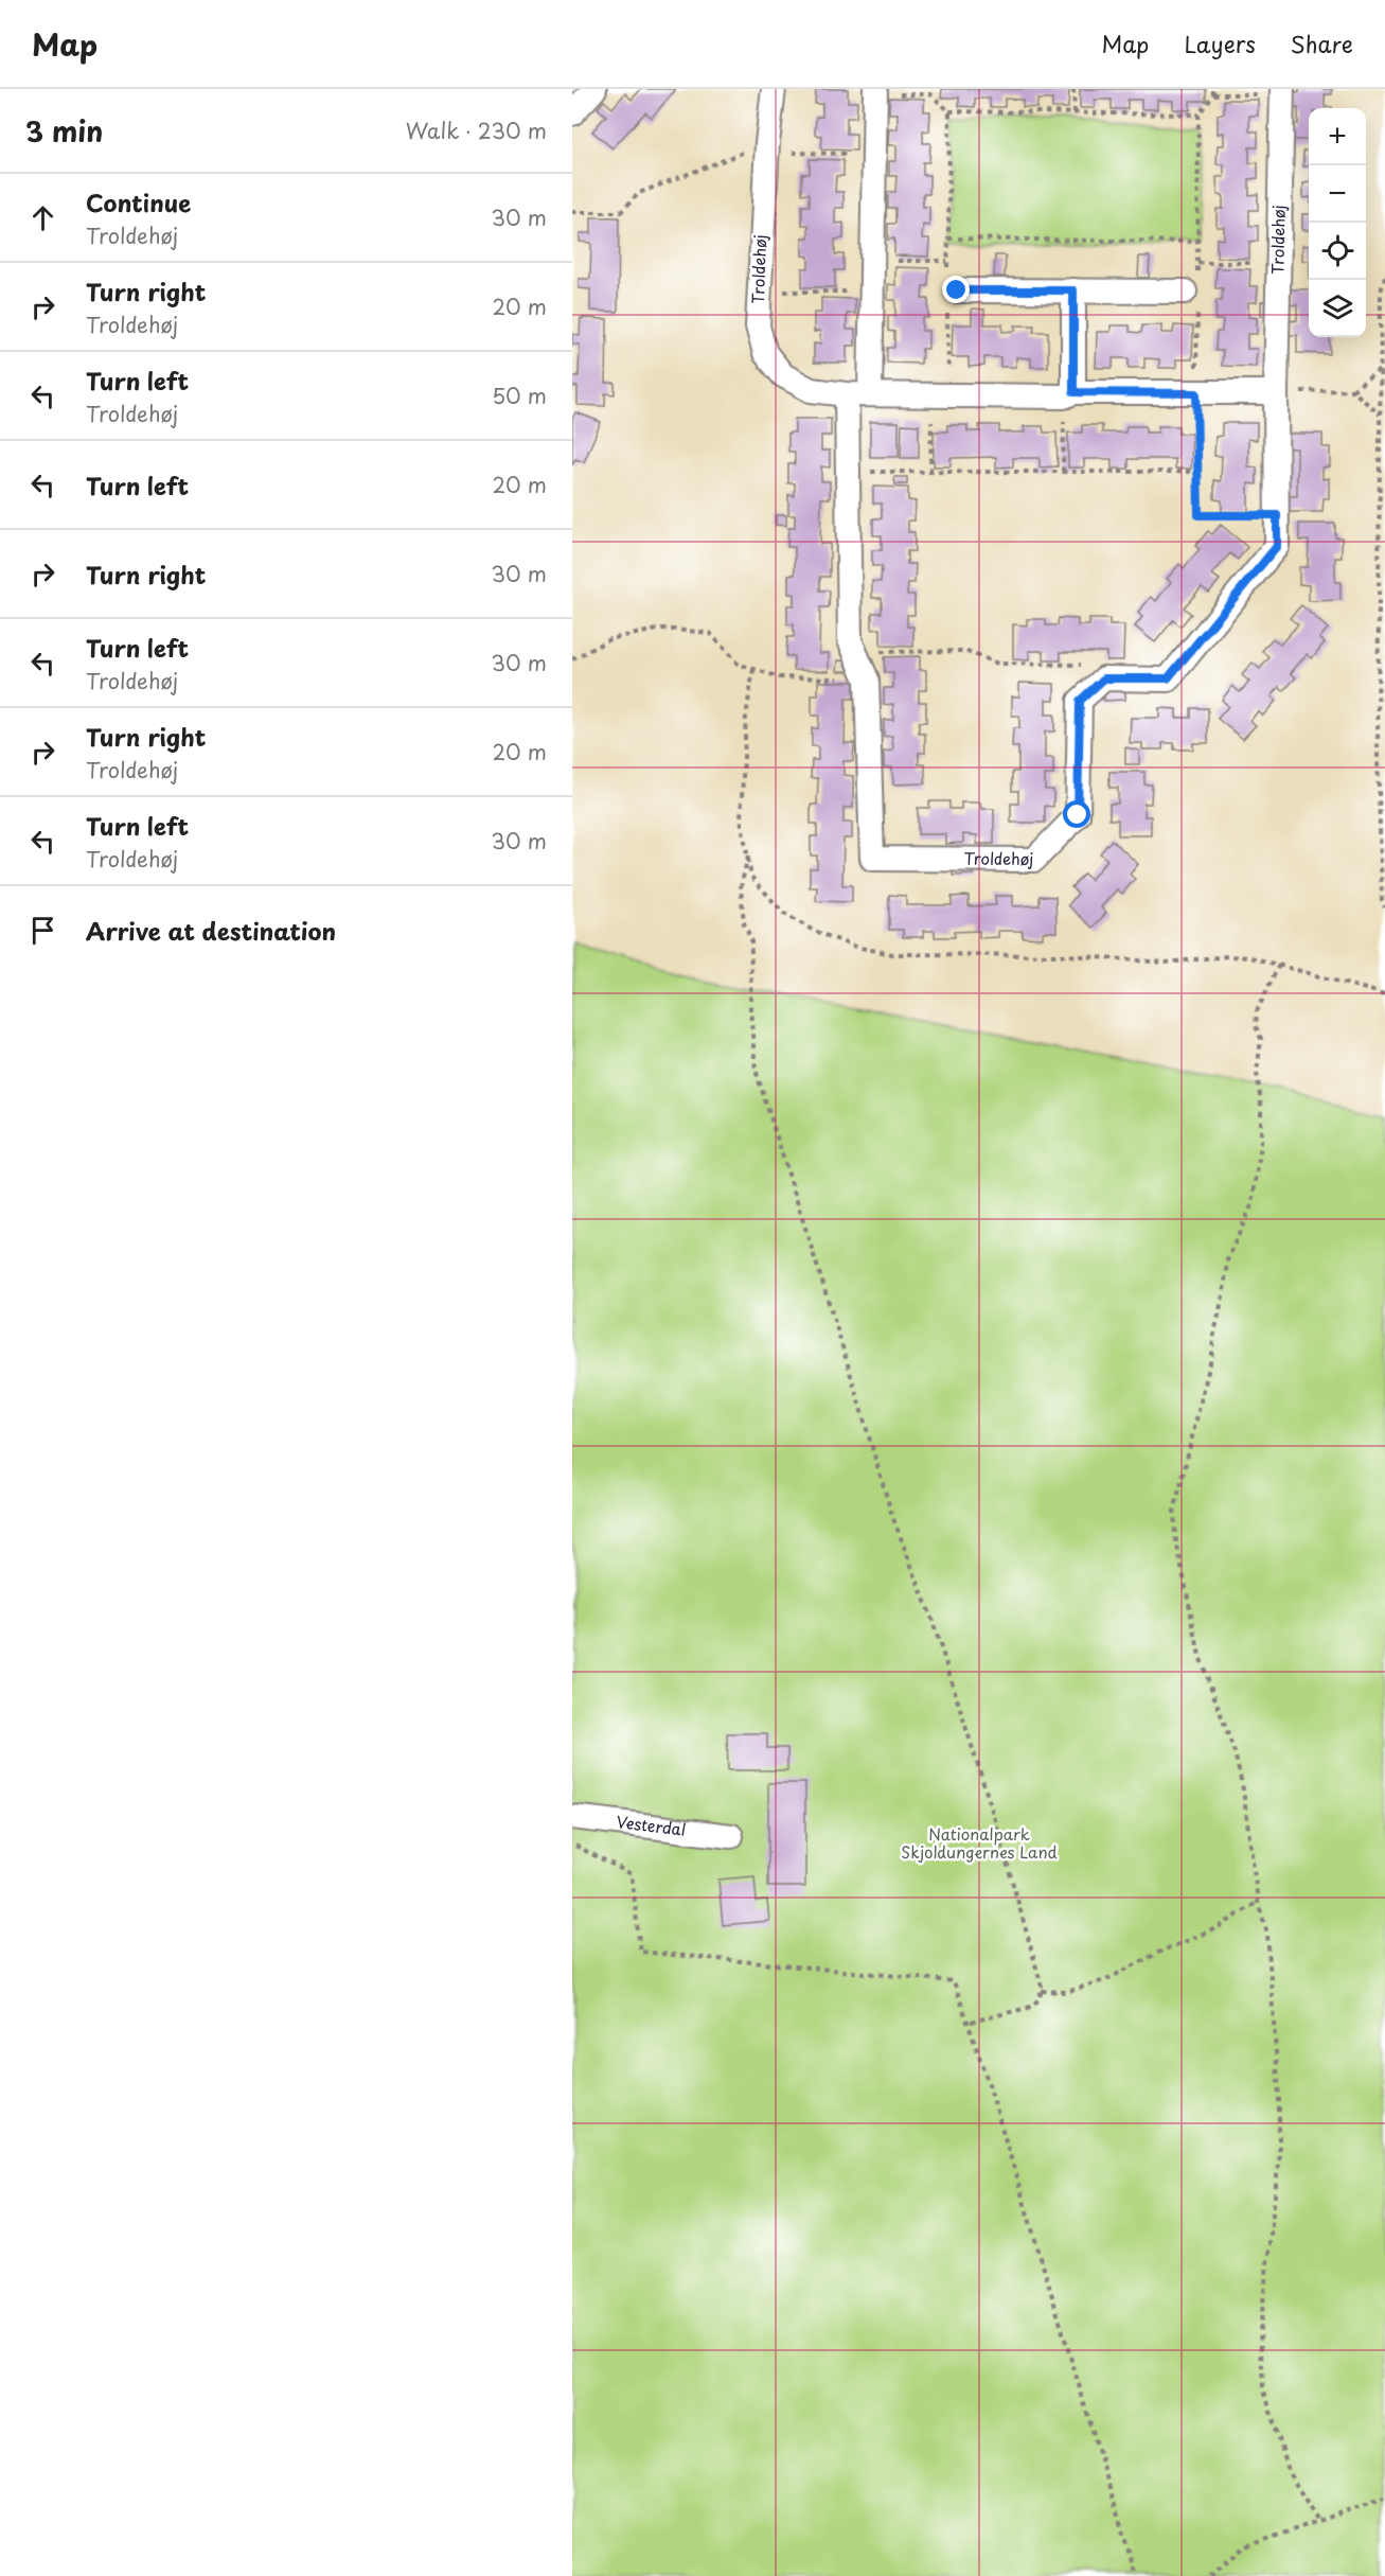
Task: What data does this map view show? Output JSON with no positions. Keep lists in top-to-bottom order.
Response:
{
  "streets": {
    "street": ["Troldehøj", "Vesterdal"]
  },
  "parks": ["Nationalpark Skjoldungernes Land"],
  "page": {
    "header": "Map",
    "nav": ["Map", "Layers", "Share"],
    "heading": ["3 min", "Walk · 230 m"],
    "map_buttons": ["+", "−"],
    "list": [
      ["Continue", "Troldehøj", "30 m"],
      ["Turn right", "Troldehøj", "20 m"],
      ["Turn left", "Troldehøj", "50 m"],
      ["Turn left", "20 m"],
      ["Turn right", "30 m"],
      ["Turn left", "Troldehøj", "30 m"],
      ["Turn right", "Troldehøj", "20 m"],
      ["Turn left", "Troldehøj", "30 m"],
      "Arrive at destination"
    ]
  }
}
